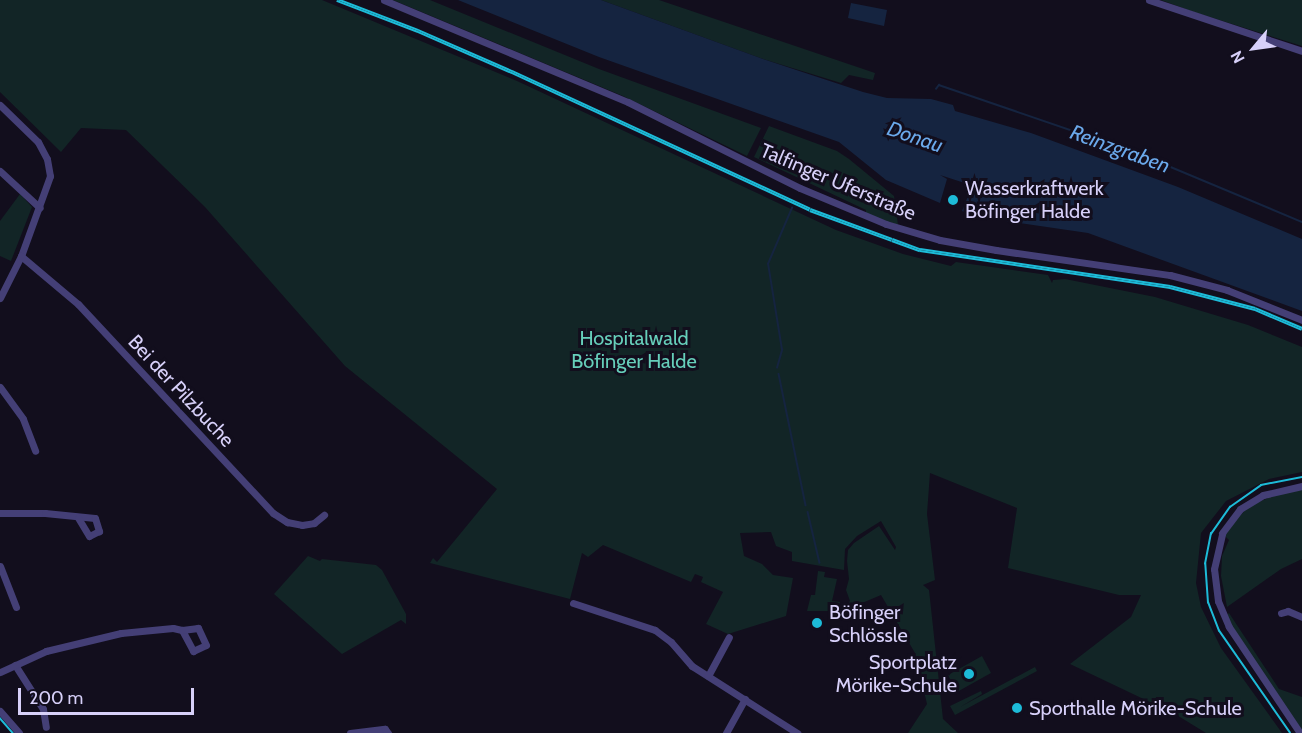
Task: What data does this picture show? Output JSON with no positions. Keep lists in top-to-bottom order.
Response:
{
  "streets": {
    "street": ["Talfinger Uferstraße", "Bei der Pilzbuche"]
  },
  "water": ["Donau", "Reinzgraben"],
  "parks": ["Hospitalwald Böfinger Halde"],
  "places": [
    "Wasserkraftwerk Böfinger Halde",
    "Böfinger Schlössle",
    "Sportplatz Mörike-Schule",
    "Sporthalle Mörike-Schule"
  ],
  "scale_bar": "200 m",
  "north": "bottom left"
}
